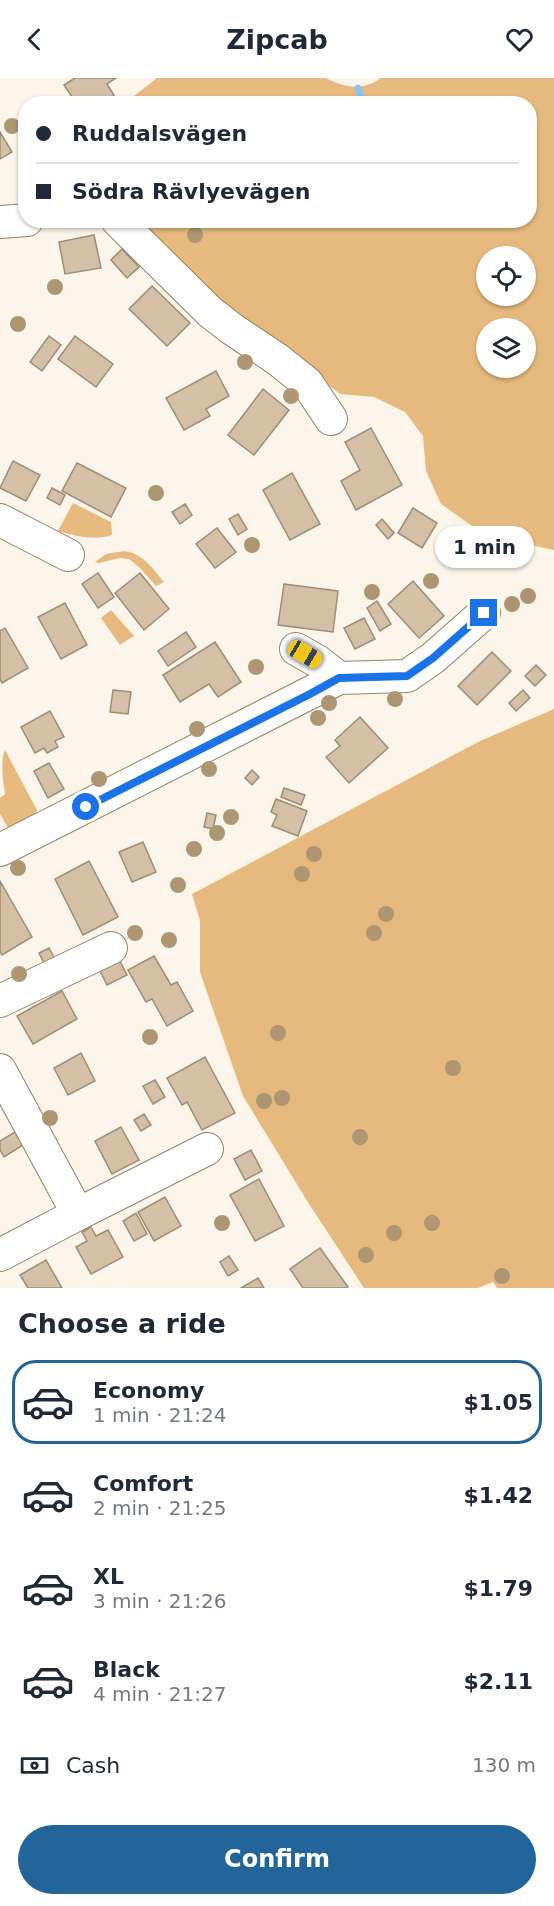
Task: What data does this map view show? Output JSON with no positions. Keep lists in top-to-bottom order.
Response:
{
  "page": {
    "header": "Zipcab",
    "banner": ["Ruddalsvägen", "Södra Rävlyevägen"],
    "bubble": "1 min",
    "heading": "Choose a ride",
    "list": [
      {
        "name": "Economy",
        "note": "1 min · 21:24",
        "value": "$1.05"
      },
      {
        "name": "Comfort",
        "note": "2 min · 21:25",
        "value": "$1.42"
      },
      {
        "name": "XL",
        "note": "3 min · 21:26",
        "value": "$1.79"
      },
      {
        "name": "Black",
        "note": "4 min · 21:27",
        "value": "$2.11"
      }
    ],
    "pay": ["Cash", "130 m"],
    "buttons": "Confirm"
  }
}
